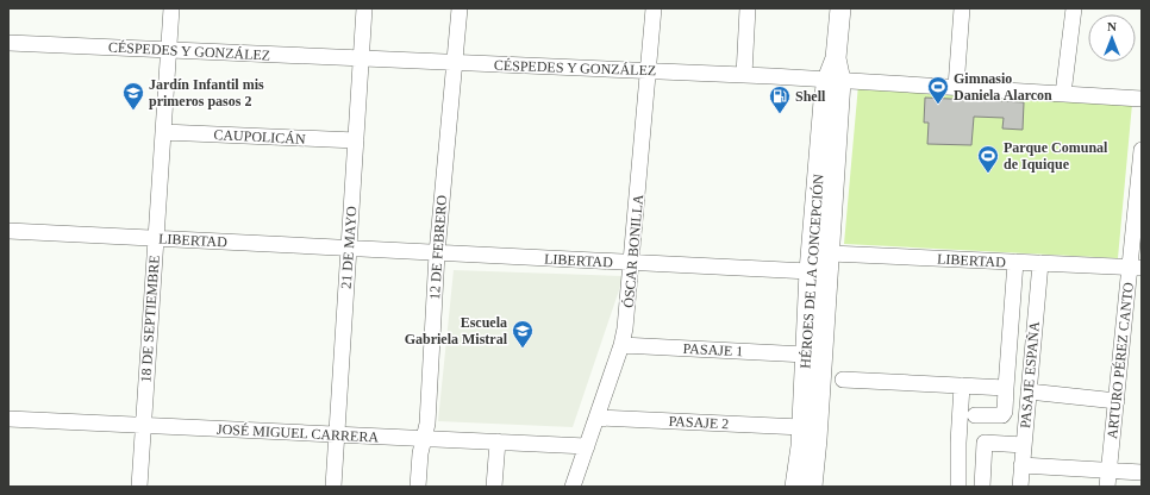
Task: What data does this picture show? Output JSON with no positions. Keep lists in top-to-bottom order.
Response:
{
  "streets": {
    "main road": ["HÉROES DE LA CONCEPCIÓN"],
    "street": [
      "CÉSPEDES Y GONZÁLEZ",
      "CAUPOLICÁN",
      "LIBERTAD",
      "21 DE MAYO",
      "12 DE FEBRERO",
      "ÓSCAR BONILLA",
      "18 DE SEPTIEMBRE",
      "PASAJE 1",
      "ARTURO PÉREZ CANTO",
      "PASAJE ESPAÑA",
      "PASAJE 2",
      "JOSÉ MIGUEL CARRERA"
    ]
  },
  "crossings": [
    ["CÉSPEDES Y GONZÁLEZ", "21 DE MAYO"],
    ["CÉSPEDES Y GONZÁLEZ", "12 DE FEBRERO"],
    ["CÉSPEDES Y GONZÁLEZ", "ÓSCAR BONILLA"],
    ["CÉSPEDES Y GONZÁLEZ", "HÉROES DE LA CONCEPCIÓN"],
    ["CÉSPEDES Y GONZÁLEZ", "18 DE SEPTIEMBRE"],
    ["CAUPOLICÁN", "21 DE MAYO"],
    ["CAUPOLICÁN", "18 DE SEPTIEMBRE"],
    ["LIBERTAD", "21 DE MAYO"],
    ["LIBERTAD", "12 DE FEBRERO"],
    ["LIBERTAD", "ÓSCAR BONILLA"],
    ["LIBERTAD", "HÉROES DE LA CONCEPCIÓN"],
    ["LIBERTAD", "18 DE SEPTIEMBRE"],
    ["LIBERTAD", "ARTURO PÉREZ CANTO"],
    ["LIBERTAD", "PASAJE ESPAÑA"],
    ["21 DE MAYO", "JOSÉ MIGUEL CARRERA"],
    ["12 DE FEBRERO", "JOSÉ MIGUEL CARRERA"],
    ["ÓSCAR BONILLA", "PASAJE 1"],
    ["ÓSCAR BONILLA", "PASAJE 2"],
    ["ÓSCAR BONILLA", "JOSÉ MIGUEL CARRERA"],
    ["HÉROES DE LA CONCEPCIÓN", "PASAJE 1"],
    ["HÉROES DE LA CONCEPCIÓN", "PASAJE 2"],
    ["18 DE SEPTIEMBRE", "JOSÉ MIGUEL CARRERA"]
  ],
  "places": {
    "sports": ["Gimnasio Daniela Alarcon", "Parque Comunal de Iquique"],
    "school or university": ["Jardín Infantil mis primeros pasos 2", "Escuela Gabriela Mistral"],
    "fuel station": ["Shell"]
  },
  "north": "top"
}
